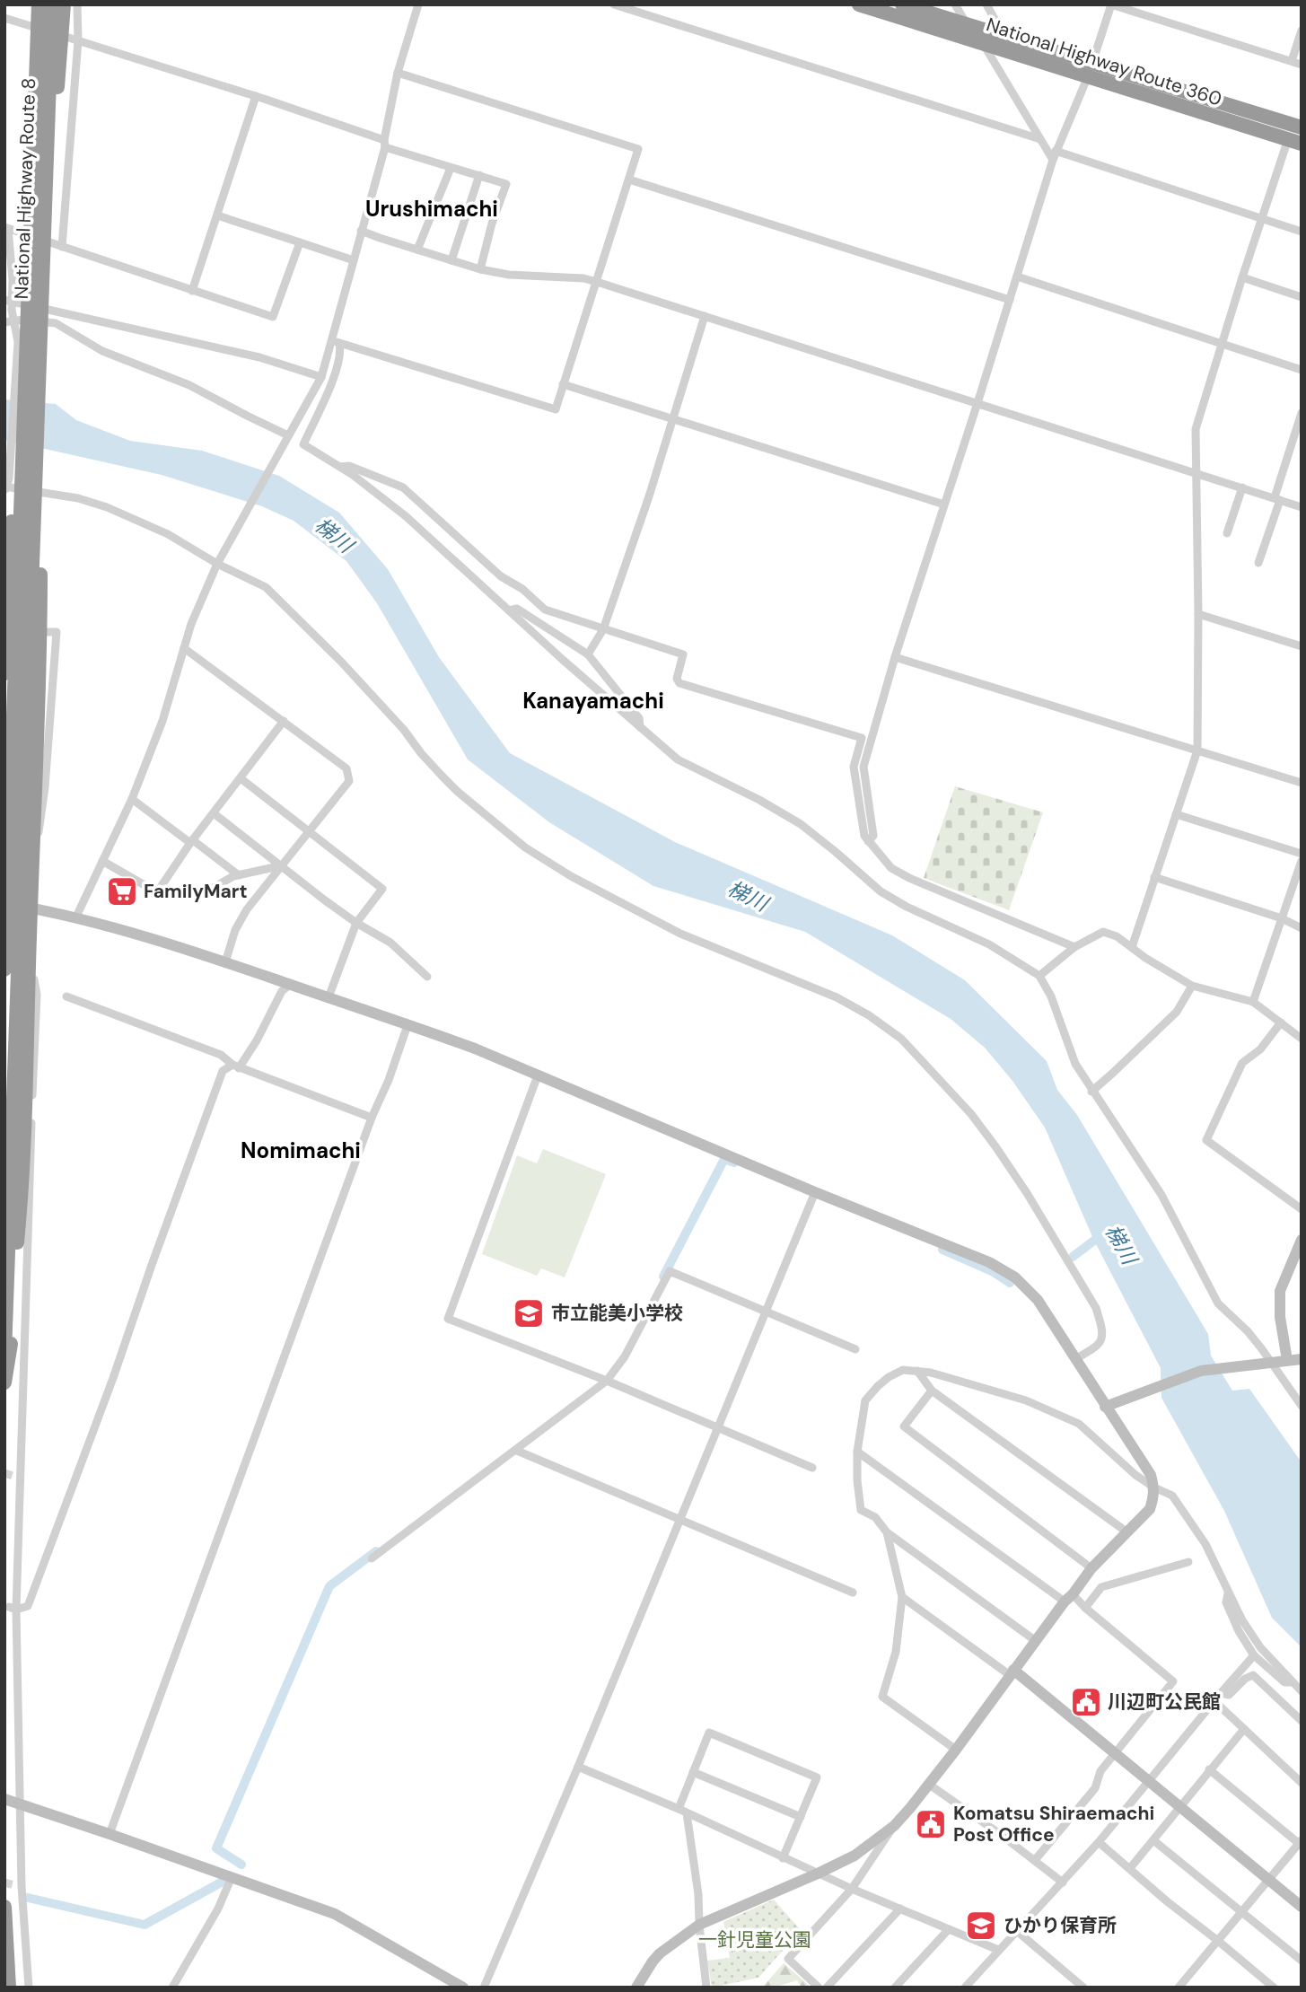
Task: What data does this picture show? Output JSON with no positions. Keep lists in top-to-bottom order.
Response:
{
  "streets": {
    "highway": ["National Highway Route 360", "National Highway Route 8"]
  },
  "districts": ["Urushimachi", "Kanayamachi", "Nomimachi"],
  "water": ["梯川"],
  "parks": ["一針児童公園"],
  "places": {
    "supermarket": ["FamilyMart"],
    "school or university": ["市立能美小学校", "ひかり保育所"],
    "public building": ["川辺町公民館", "Komatsu Shiraemachi Post Office"]
  }
}
